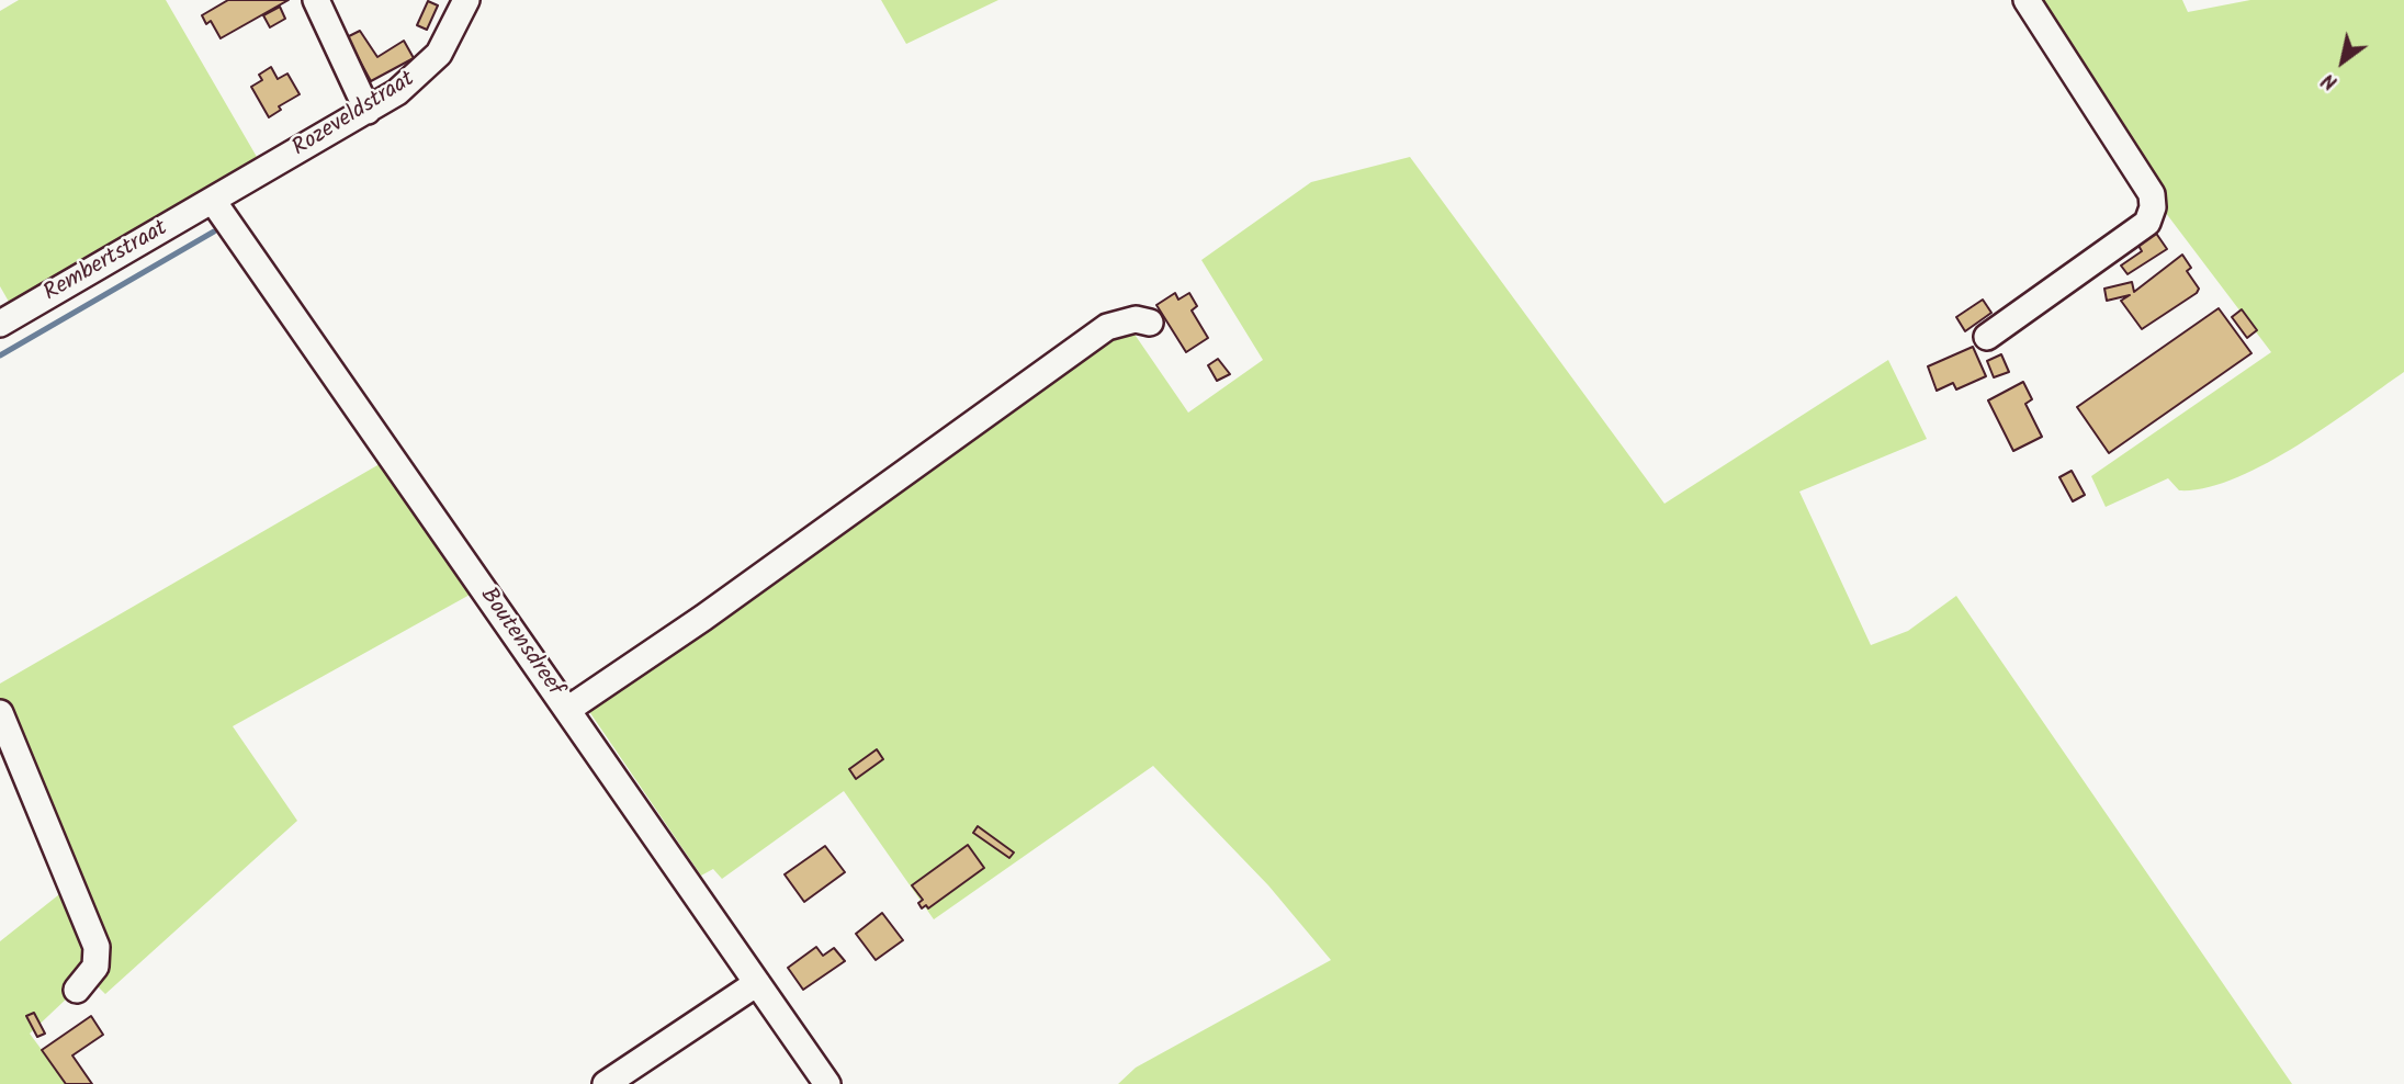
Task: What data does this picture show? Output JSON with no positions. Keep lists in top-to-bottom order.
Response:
{
  "streets": {
    "street": ["Rozeveldstraat", "Rembertstraat", "Boutensdreef"]
  },
  "crossings": [
    ["Rozeveldstraat", "Rembertstraat"],
    ["Rozeveldstraat", "Boutensdreef"],
    ["Rembertstraat", "Boutensdreef"]
  ],
  "north": "bottom left"
}
